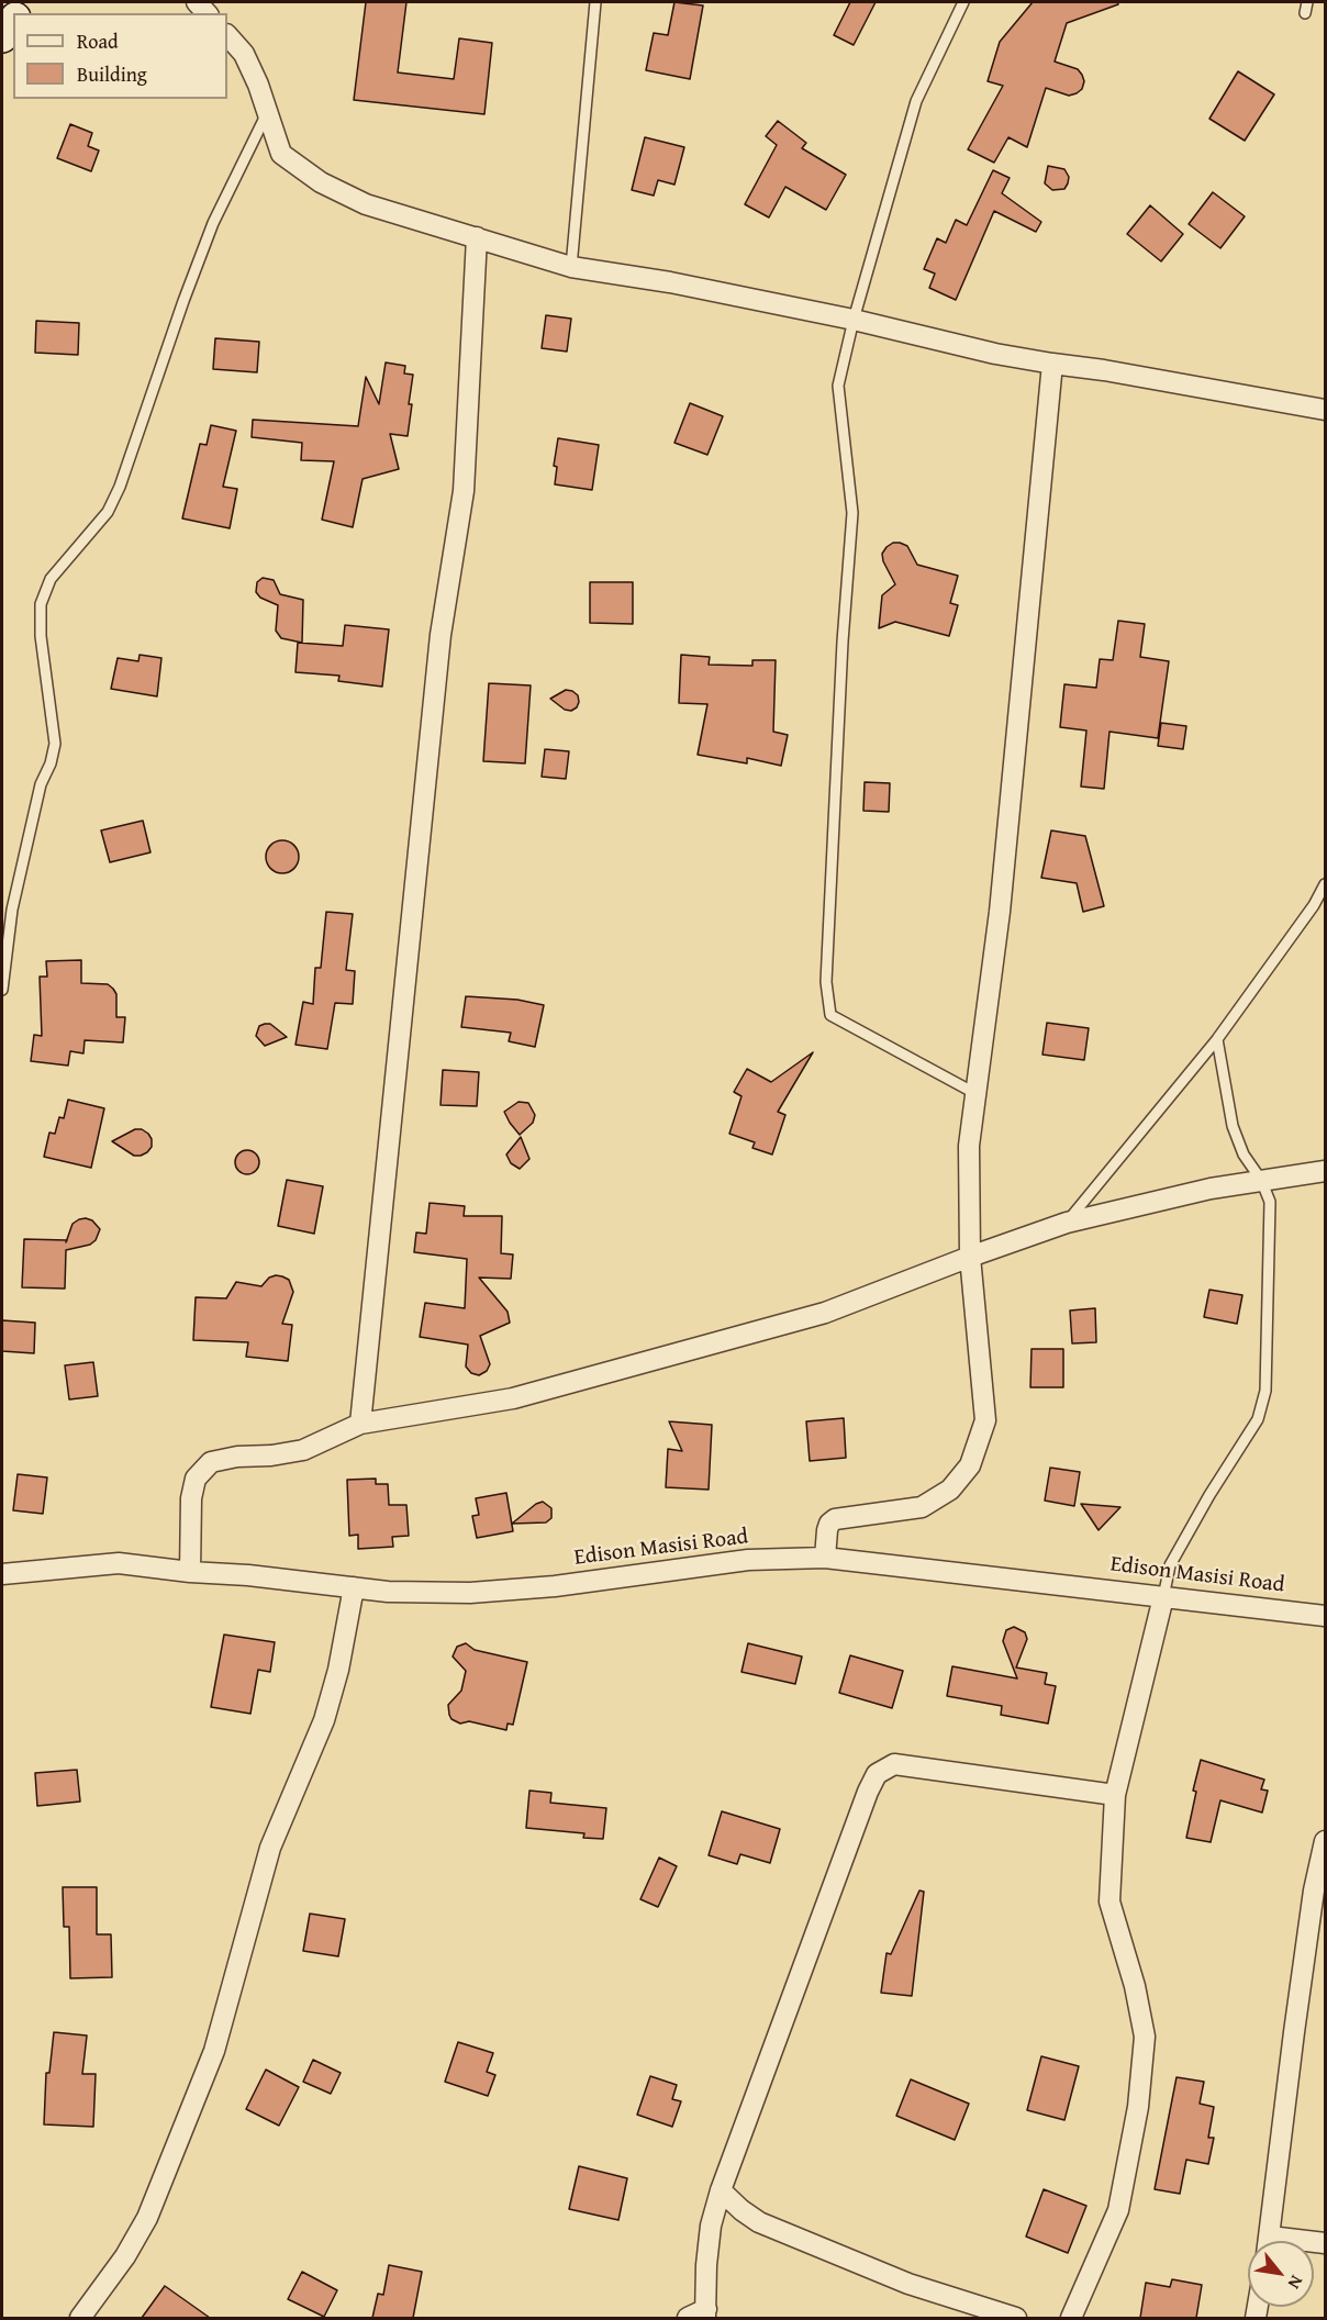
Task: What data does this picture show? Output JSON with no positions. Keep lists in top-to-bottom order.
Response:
{
  "streets": {
    "street": ["Edison Masisi Road"]
  },
  "legend": ["Road", "Building"],
  "north": "bottom right"
}
